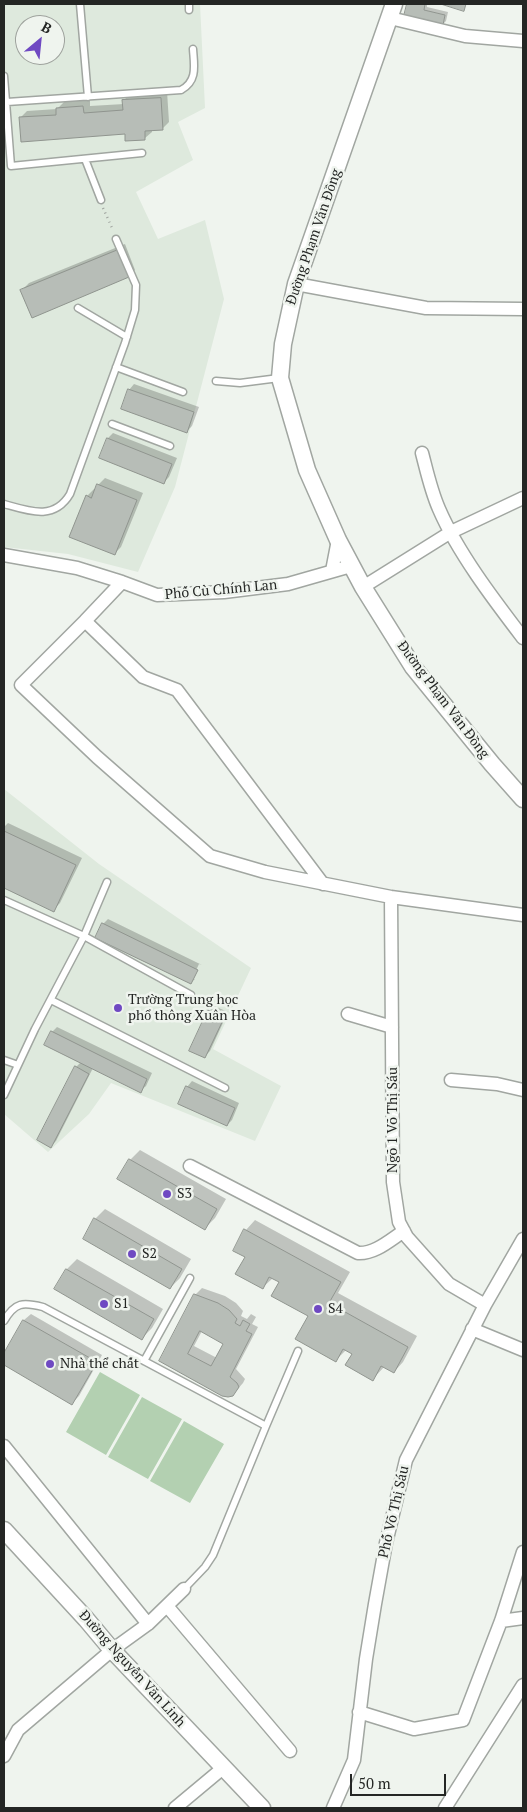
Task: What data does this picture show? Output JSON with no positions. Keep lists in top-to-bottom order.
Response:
{
  "streets": {
    "street": [
      "Đường Phạm Văn Đồng",
      "Phố Cù Chính Lan",
      "Ngõ 1 Võ Thị Sáu",
      "Phố Võ Thị Sáu",
      "Đường Nguyễn Văn Linh"
    ]
  },
  "crossings": [
    ["Đường Phạm Văn Đồng", "Phố Cù Chính Lan"],
    ["Ngõ 1 Võ Thị Sáu", "Phố Võ Thị Sáu"]
  ],
  "places": [
    "Trường Trung học phổ thông Xuân Hòa",
    "S3",
    "S2",
    "S1",
    "S4",
    "Nhà thể chất"
  ],
  "scale_bar": "50 m",
  "north": "top right"
}
